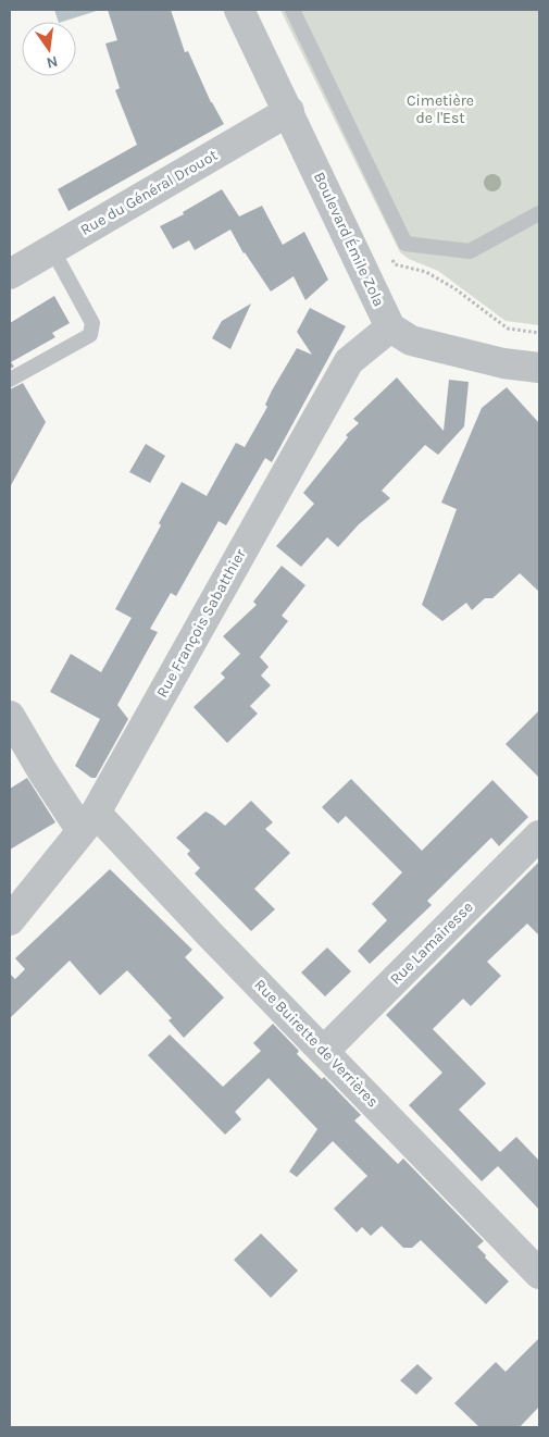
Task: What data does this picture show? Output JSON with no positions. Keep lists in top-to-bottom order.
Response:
{
  "streets": {
    "street": [
      "Rue du Général Drouot",
      "Boulevard Émile Zola",
      "Rue François Sabatthier",
      "Rue Lamairesse",
      "Rue Buirette de Verrières"
    ]
  },
  "crossings": [
    ["Rue du Général Drouot", "Boulevard Émile Zola"],
    ["Boulevard Émile Zola", "Rue François Sabatthier"],
    ["Rue François Sabatthier", "Rue Buirette de Verrières"],
    ["Rue Lamairesse", "Rue Buirette de Verrières"]
  ],
  "parks": ["Cimetière de l'Est"],
  "north": "bottom"
}
